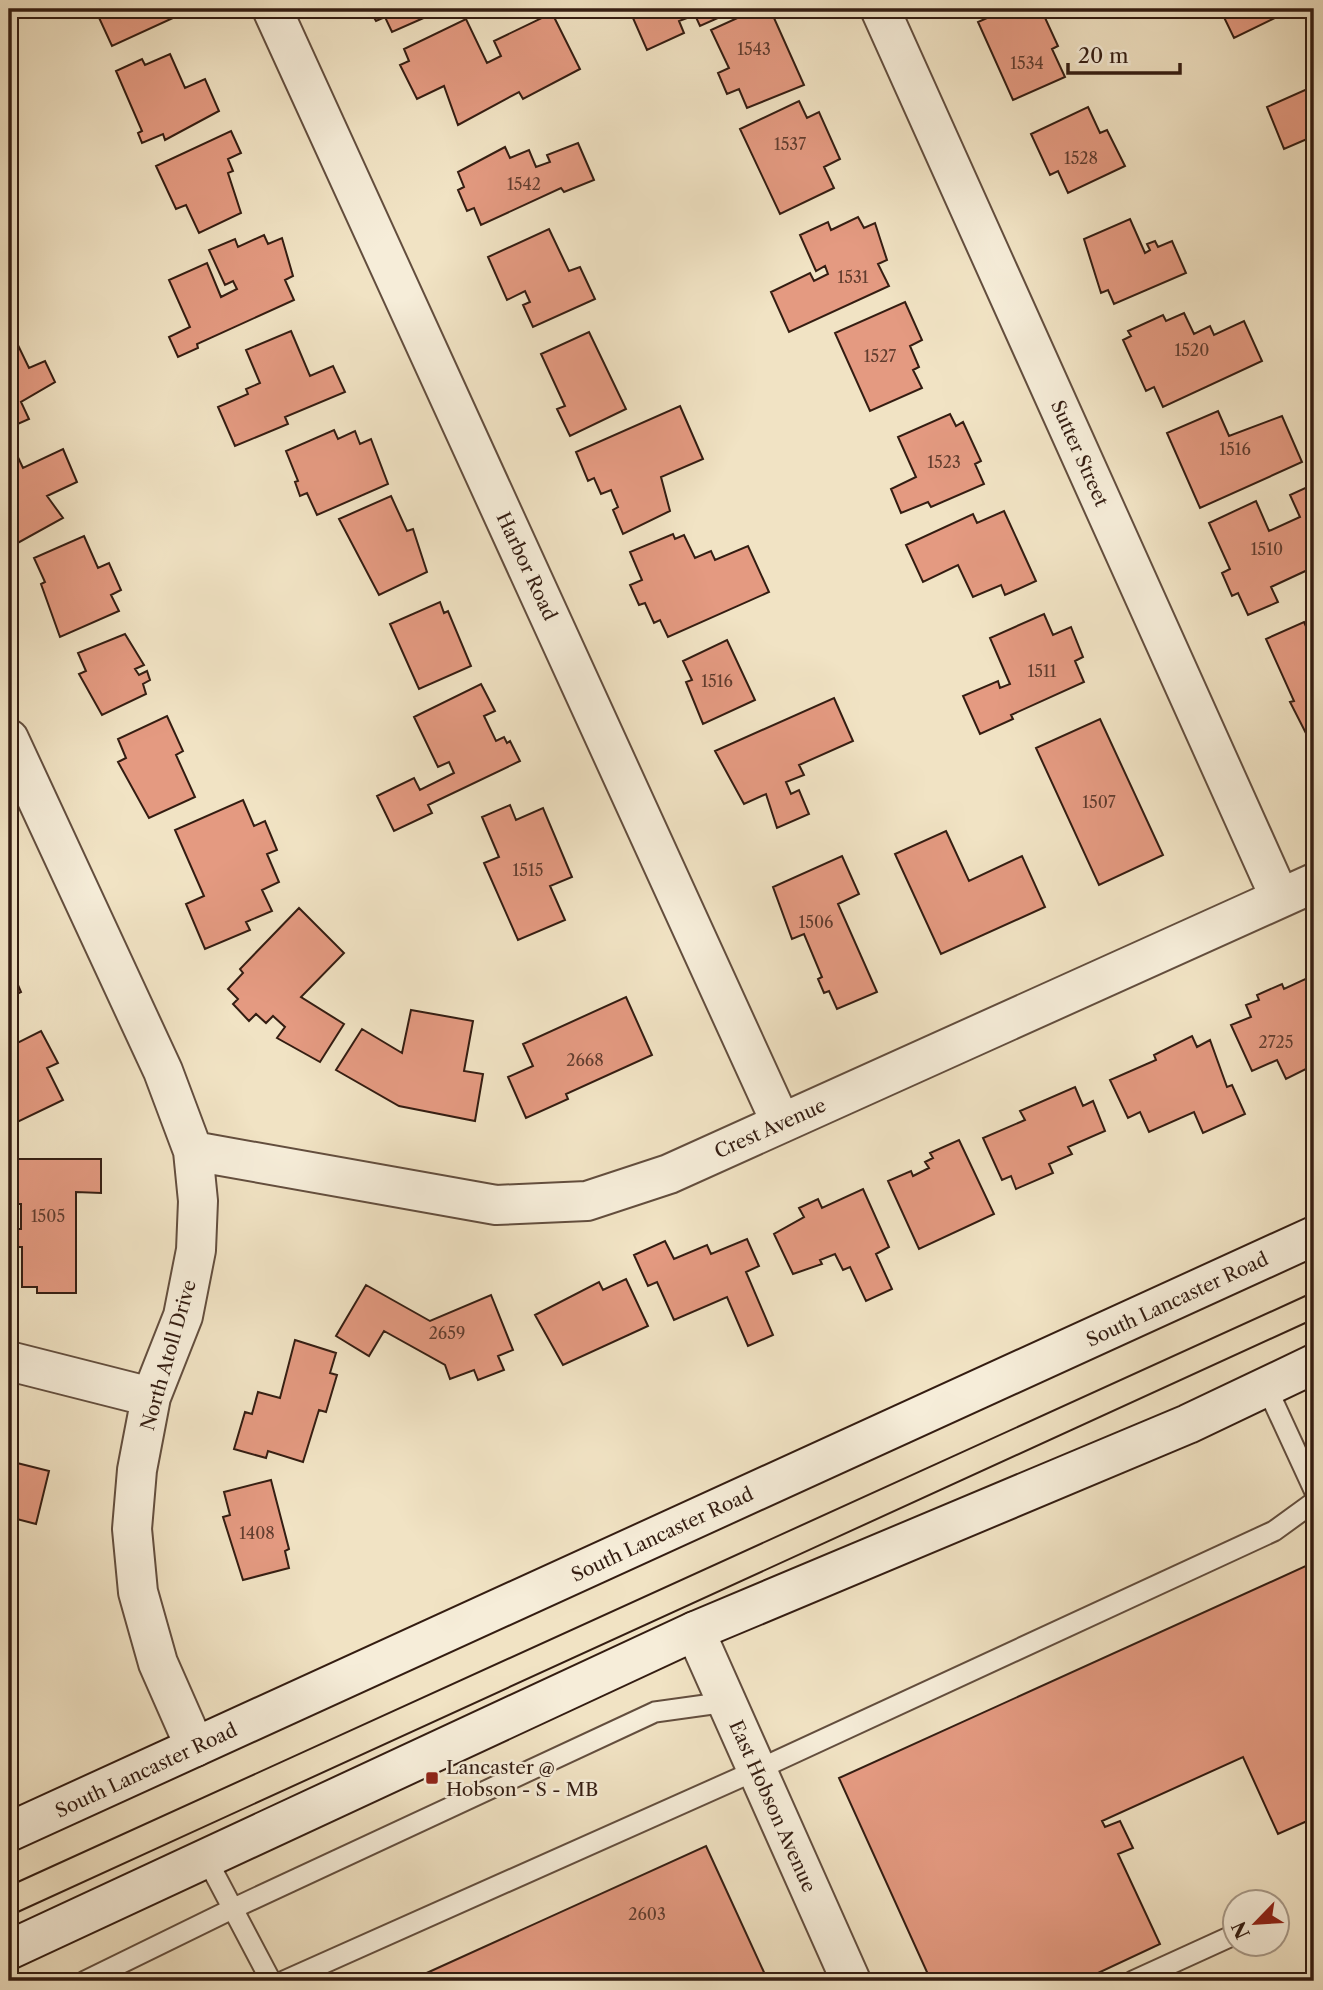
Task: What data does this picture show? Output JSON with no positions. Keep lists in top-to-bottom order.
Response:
{
  "streets": {
    "street": [
      "Sutter Street",
      "Harbor Road",
      "Crest Avenue",
      "South Lancaster Road",
      "North Atoll Drive",
      "East Hobson Avenue"
    ]
  },
  "crossings": [
    ["Sutter Street", "Crest Avenue"],
    ["Harbor Road", "Crest Avenue"],
    ["Crest Avenue", "North Atoll Drive"],
    ["South Lancaster Road", "North Atoll Drive"]
  ],
  "places": {
    "transit": ["Lancaster @ Hobson - S - MB"]
  },
  "house_numbers": [
    "1543",
    "1534",
    "1537",
    "1528",
    "1542",
    "1531",
    "1520",
    "1527",
    "1516",
    "1523",
    "1510",
    "1511",
    "1516",
    "1507",
    "1515",
    "1506",
    "2725",
    "2668",
    "1505",
    "2659",
    "1408",
    "2603"
  ],
  "scale_bar": "20 m",
  "north": "bottom left"
}
